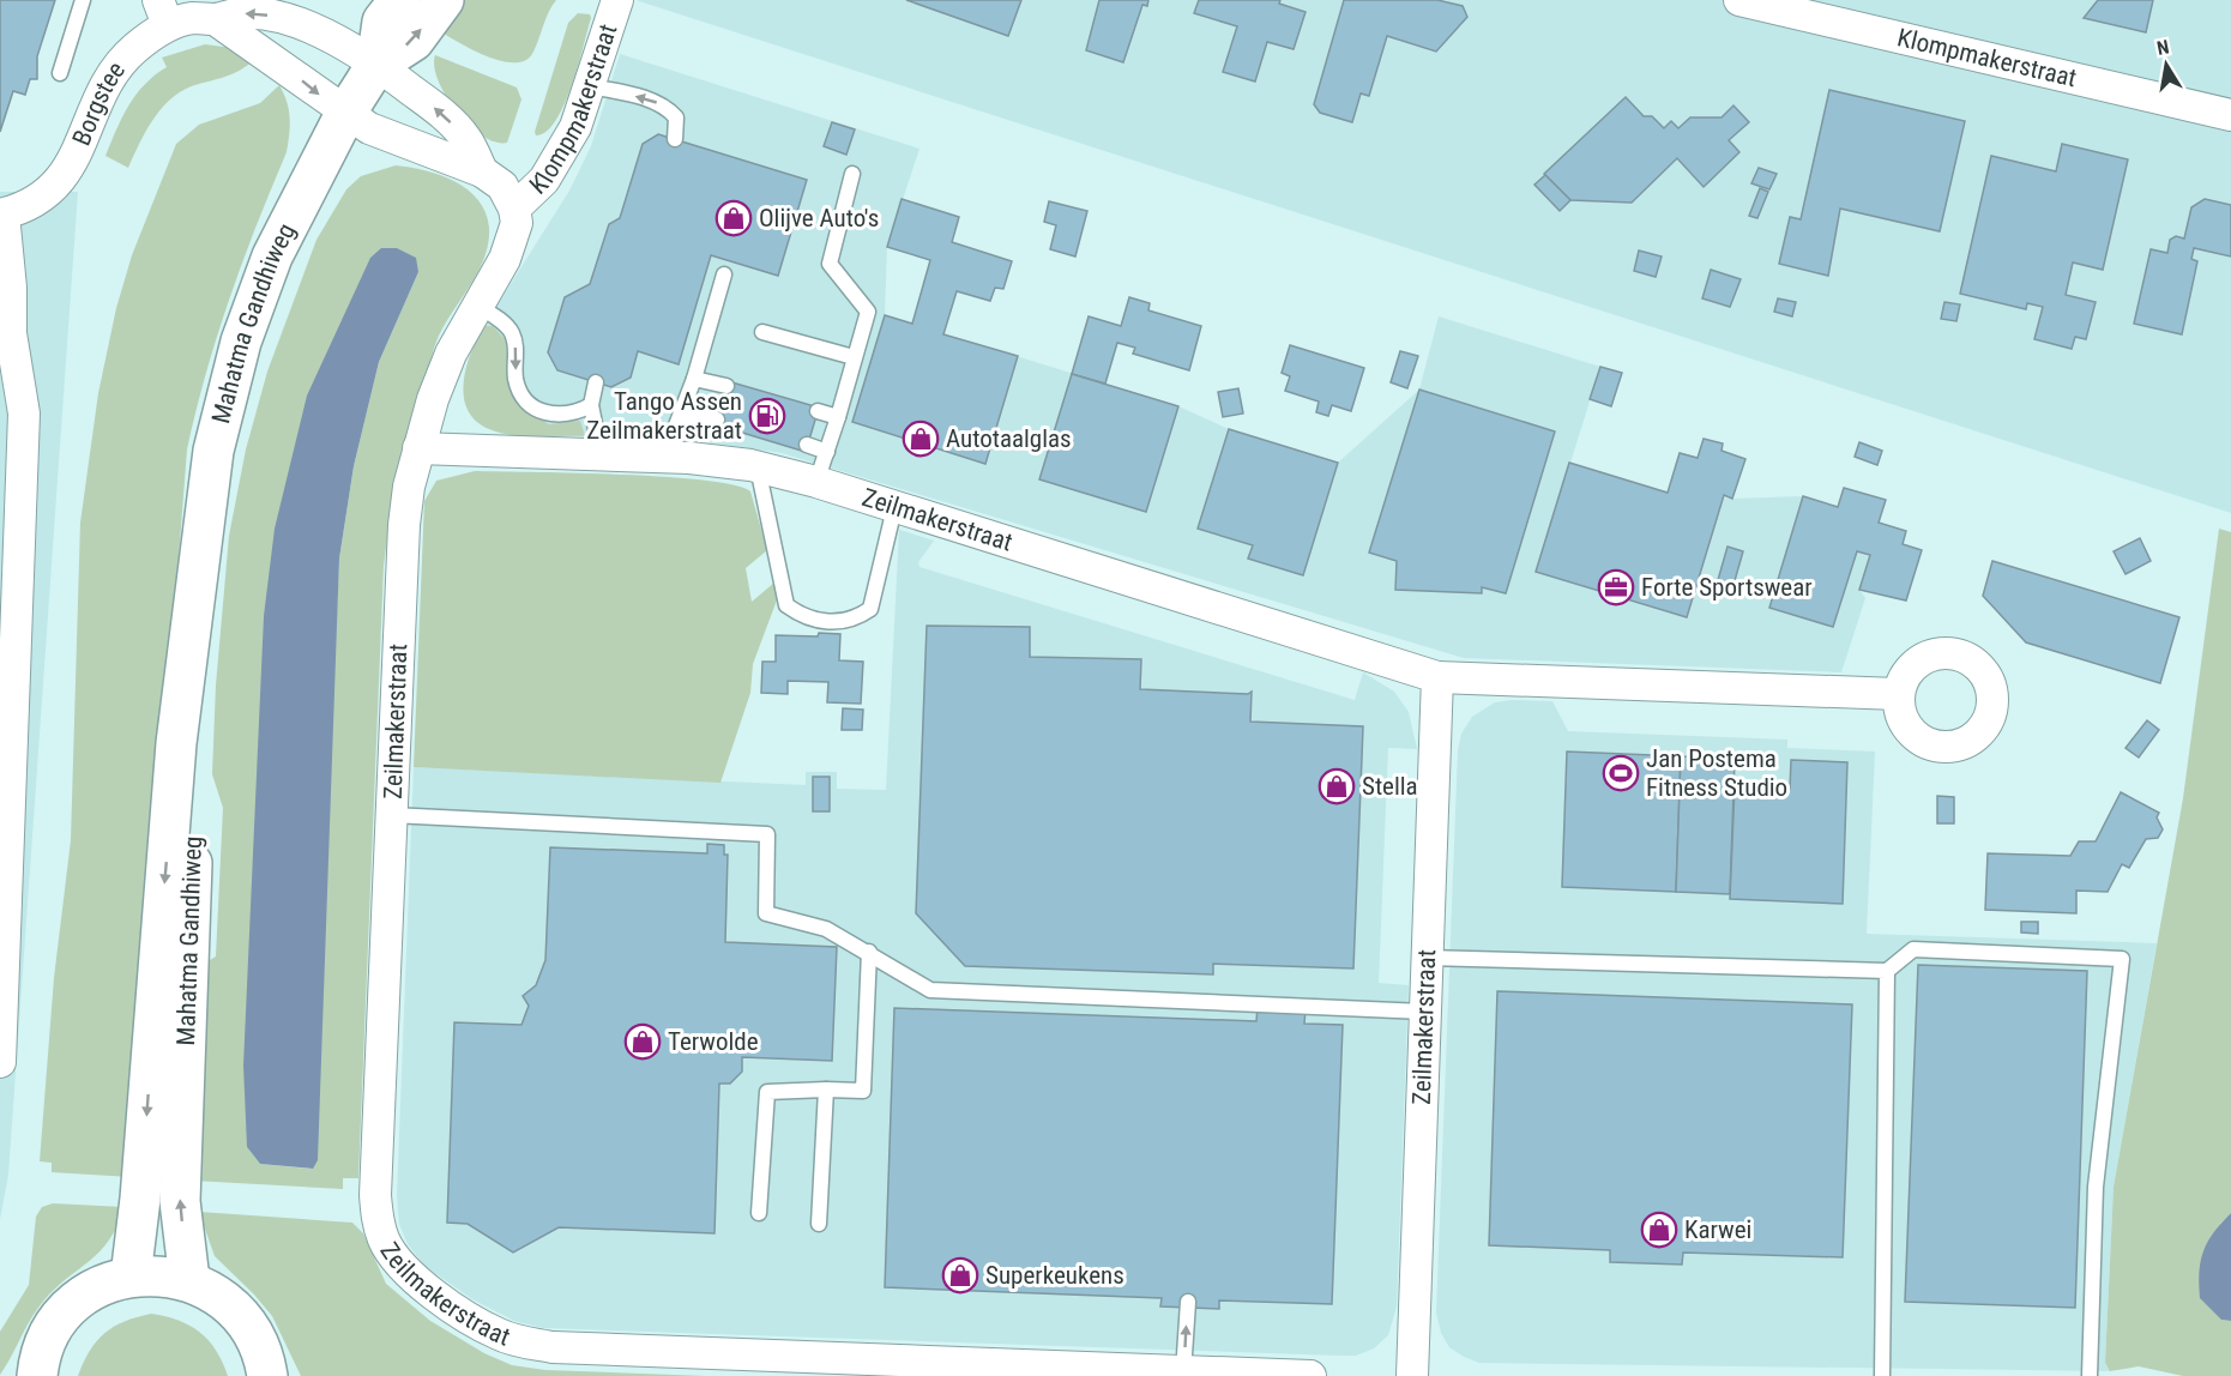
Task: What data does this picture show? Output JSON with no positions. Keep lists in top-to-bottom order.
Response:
{
  "streets": {
    "street": [
      "Klompmakerstraat",
      "Borgstee",
      "Mahatma Gandhiweg",
      "Zeilmakerstraat"
    ]
  },
  "crossings": [
    ["Klompmakerstraat", "Zeilmakerstraat"],
    ["Borgstee", "Mahatma Gandhiweg"]
  ],
  "places": {
    "shop": [
      "Olijve Auto's",
      "Autotaalglas",
      "Stella",
      "Terwolde",
      "Karwei",
      "Superkeukens"
    ],
    "fuel station": ["Tango Assen Zeilmakerstraat"],
    "office": ["Forte Sportswear"],
    "sports": ["Jan Postema Fitness Studio"]
  },
  "north": "top"
}
